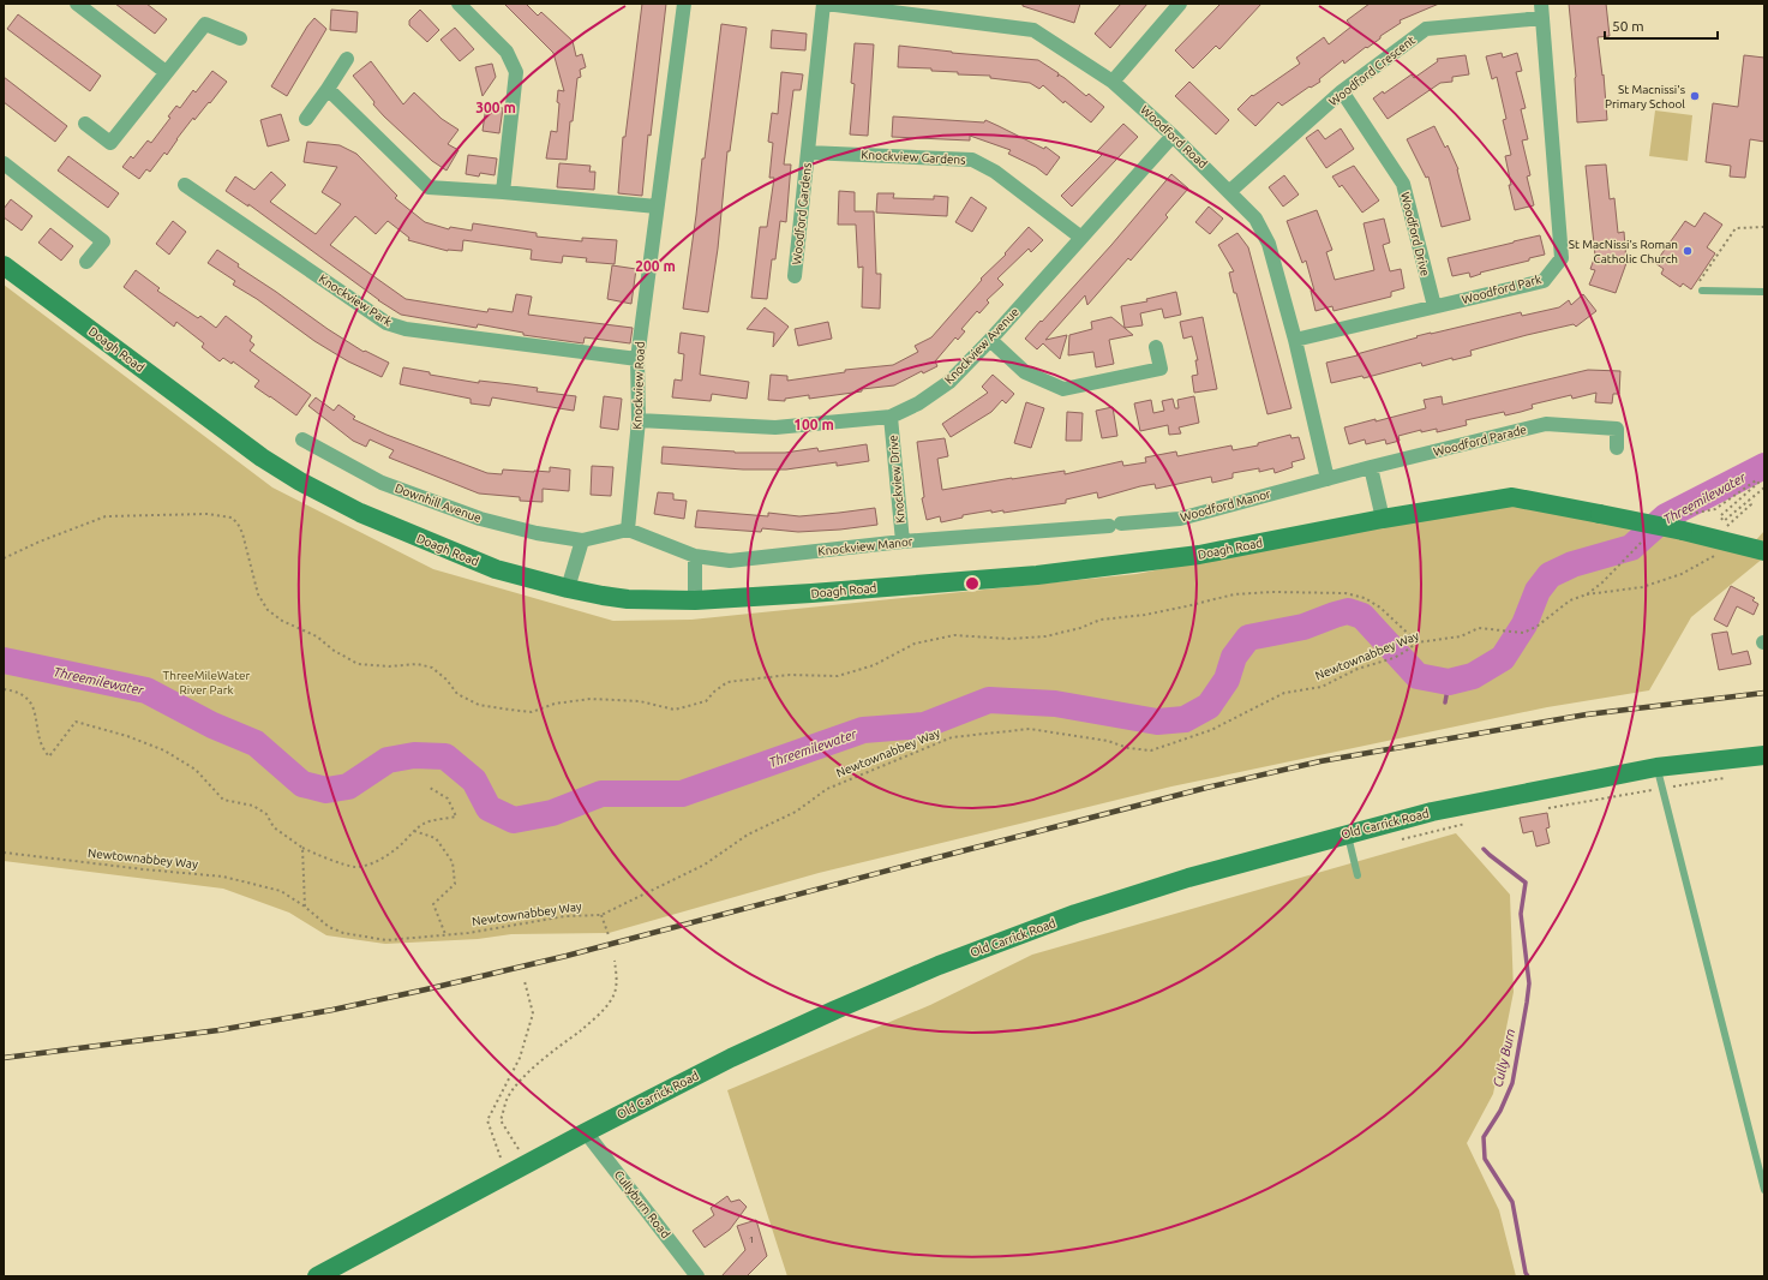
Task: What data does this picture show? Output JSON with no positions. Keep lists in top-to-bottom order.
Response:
{
  "streets": {
    "main road": ["Doagh Road", "Old Carrick Road"],
    "street": [
      "Woodford Crescent",
      "Woodford Road",
      "Knockview Gardens",
      "Woodford Gardens",
      "Woodford Drive",
      "Woodford Park",
      "Knockview Park",
      "Knockview Avenue",
      "Knockview Road",
      "Woodford Parade",
      "Knockview Drive",
      "Downhill Avenue",
      "Woodford Manor",
      "Knockview Manor",
      "Cullyburn Road"
    ],
    "path": ["Newtownabbey Way"]
  },
  "crossings": [
    ["Woodford Crescent", "Woodford Road"],
    ["Woodford Crescent", "Woodford Drive"],
    ["Woodford Crescent", "Woodford Park"],
    ["Woodford Road", "Woodford Gardens"],
    ["Woodford Road", "Woodford Park"],
    ["Woodford Road", "Knockview Avenue"],
    ["Woodford Road", "Woodford Parade"],
    ["Woodford Road", "Woodford Manor"],
    ["Knockview Gardens", "Woodford Gardens"],
    ["Knockview Gardens", "Knockview Avenue"],
    ["Woodford Drive", "Woodford Park"],
    ["Knockview Park", "Knockview Road"],
    ["Knockview Avenue", "Knockview Road"],
    ["Knockview Avenue", "Knockview Drive"],
    ["Knockview Road", "Knockview Manor"],
    ["Woodford Parade", "Woodford Manor"],
    ["Knockview Drive", "Knockview Manor"],
    ["Woodford Manor", "Knockview Manor"],
    ["Old Carrick Road", "Cullyburn Road"]
  ],
  "water": ["Threemilewater", "Cully Burn"],
  "parks": ["ThreeMileWater River Park"],
  "places": ["St Macnissi's Primary School", "St MacNissi's Roman Catholic Church"],
  "house_numbers": ["1"],
  "scale_bar": "50 m",
  "rings": ["300 m", "200 m", "100 m"]
}
